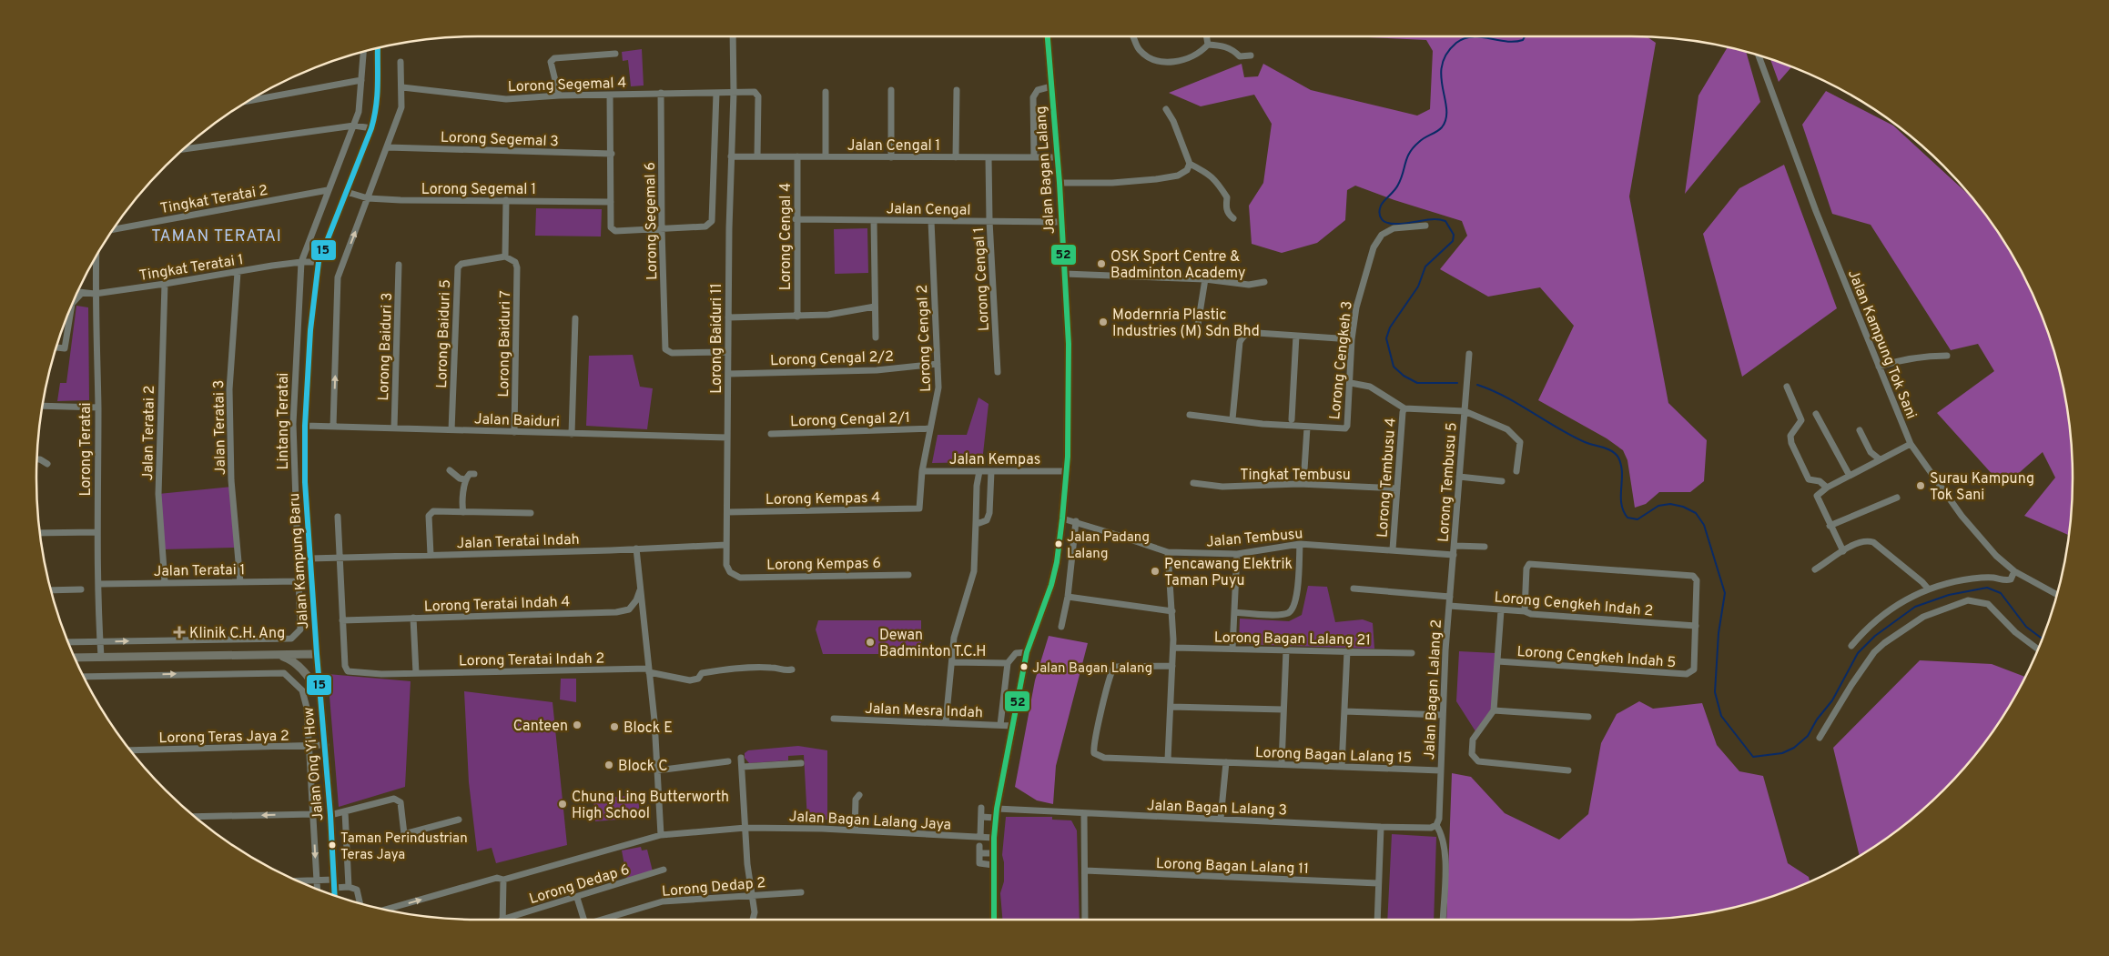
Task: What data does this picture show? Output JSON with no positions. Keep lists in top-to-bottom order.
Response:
{
  "streets": {
    "main road": ["Jalan Bagan Lalang", "Jalan Ong Yi How"],
    "street": [
      "Lorong Segemal 4",
      "Lorong Segemal 3",
      "Jalan Cengal 1",
      "Lorong Segemal 1",
      "Tingkat Teratai 2",
      "Jalan Cengal",
      "Lorong Segemal 6",
      "Lorong Cengal 4",
      "Tingkat Teratai 1",
      "Lorong Cengal 1",
      "Lorong Baiduri 5",
      "Lorong Baiduri 11",
      "Lorong Cengal 2",
      "Lorong Baiduri 7",
      "Jalan Kampung Tok Sani",
      "Lorong Baiduri 3",
      "Lorong Cengal 2/2",
      "Lorong Cengkeh 3",
      "Lorong Cengal 2/1",
      "Jalan Baiduri",
      "Lintang Teratai",
      "Jalan Teratai 3",
      "Jalan Teratai 2",
      "Lorong Teratai",
      "Jalan Kempas",
      "Tingkat Tembusu",
      "Lorong Tembusu 4",
      "Lorong Tembusu 5",
      "Lorong Kempas 4",
      "Jalan Tembusu",
      "Jalan Teratai Indah",
      "Jalan Kampung Baru",
      "Lorong Kempas 6",
      "Jalan Teratai 1",
      "Lorong Teratai Indah 4",
      "Lorong Cengkeh Indah 2",
      "Lorong Bagan Lalang 21",
      "Lorong Cengkeh Indah 5",
      "Lorong Teratai Indah 2",
      "Jalan Bagan Lalang 2",
      "Jalan Mesra Indah",
      "Lorong Teras Jaya 2",
      "Lorong Bagan Lalang 15",
      "Jalan Bagan Lalang 3",
      "Jalan Bagan Lalang Jaya",
      "Lorong Bagan Lalang 11",
      "Lorong Dedap 6",
      "Lorong Dedap 2"
    ]
  },
  "crossings": [
    ["Lorong Segemal 4", "Jalan Cengal 1"],
    ["Lorong Segemal 4", "Lorong Segemal 6"],
    ["Lorong Segemal 4", "Lorong Baiduri 11"],
    ["Jalan Cengal 1", "Jalan Bagan Lalang"],
    ["Jalan Cengal 1", "Lorong Cengal 4"],
    ["Jalan Cengal 1", "Lorong Cengal 1"],
    ["Jalan Cengal 1", "Lorong Baiduri 11"],
    ["Jalan Bagan Lalang", "Jalan Cengal"],
    ["Jalan Bagan Lalang", "Jalan Kempas"],
    ["Jalan Bagan Lalang", "Jalan Tembusu"],
    ["Jalan Bagan Lalang", "Jalan Mesra Indah"],
    ["Jalan Bagan Lalang", "Jalan Bagan Lalang 3"],
    ["Jalan Bagan Lalang", "Jalan Bagan Lalang Jaya"],
    ["Lorong Segemal 1", "Lorong Baiduri 7"],
    ["Lorong Segemal 1", "Jalan Kampung Baru"],
    ["Tingkat Teratai 2", "Lintang Teratai"],
    ["Jalan Cengal", "Lorong Cengal 4"],
    ["Jalan Cengal", "Lorong Cengal 1"],
    ["Jalan Cengal", "Lorong Cengal 2"],
    ["Lorong Segemal 6", "Lorong Baiduri 11"],
    ["Tingkat Teratai 1", "Lintang Teratai"],
    ["Tingkat Teratai 1", "Jalan Teratai 3"],
    ["Tingkat Teratai 1", "Jalan Teratai 2"],
    ["Tingkat Teratai 1", "Lorong Teratai"],
    ["Tingkat Teratai 1", "Jalan Kampung Baru"],
    ["Lorong Baiduri 5", "Lorong Baiduri 7"],
    ["Lorong Baiduri 5", "Jalan Baiduri"],
    ["Lorong Baiduri 11", "Lorong Cengal 2/2"],
    ["Lorong Baiduri 11", "Jalan Baiduri"],
    ["Lorong Baiduri 11", "Lorong Kempas 4"],
    ["Lorong Baiduri 11", "Jalan Teratai Indah"],
    ["Lorong Baiduri 11", "Lorong Kempas 6"],
    ["Lorong Cengal 2", "Lorong Cengal 2/2"],
    ["Lorong Cengal 2", "Lorong Cengal 2/1"],
    ["Lorong Cengal 2", "Jalan Kempas"],
    ["Lorong Cengal 2", "Lorong Kempas 4"],
    ["Lorong Baiduri 7", "Jalan Baiduri"],
    ["Lorong Baiduri 3", "Jalan Baiduri"],
    ["Lorong Cengkeh 3", "Tingkat Tembusu"],
    ["Jalan Baiduri", "Jalan Kampung Baru"],
    ["Lintang Teratai", "Jalan Teratai 1"],
    ["Jalan Teratai 3", "Jalan Teratai 1"],
    ["Jalan Teratai 2", "Jalan Teratai 1"],
    ["Lorong Teratai", "Jalan Teratai 1"],
    ["Tingkat Tembusu", "Lorong Tembusu 4"],
    ["Lorong Tembusu 4", "Jalan Tembusu"],
    ["Lorong Tembusu 5", "Jalan Tembusu"],
    ["Lorong Tembusu 5", "Jalan Bagan Lalang 2"],
    ["Jalan Tembusu", "Jalan Bagan Lalang 2"],
    ["Jalan Teratai Indah", "Jalan Kampung Baru"],
    ["Jalan Kampung Baru", "Jalan Ong Yi How"],
    ["Lorong Cengkeh Indah 2", "Lorong Cengkeh Indah 5"],
    ["Lorong Cengkeh Indah 2", "Jalan Bagan Lalang 2"],
    ["Jalan Bagan Lalang 2", "Lorong Bagan Lalang 15"],
    ["Jalan Bagan Lalang 2", "Jalan Bagan Lalang 3"],
    ["Lorong Teras Jaya 2", "Jalan Ong Yi How"]
  ],
  "districts": ["TAMAN TERATAI"],
  "places": {
    "other": [
      "OSK Sport Centre & Badminton Academy",
      "Modernria Plastic Industries (M) Sdn Bhd",
      "Surau Kampung Tok Sani",
      "Jalan Padang Lalang",
      "Pencawang Elektrik Taman Puyu",
      "Dewan Badminton T.C.H",
      "Jalan Bagan Lalang",
      "Canteen",
      "Block E",
      "Block C",
      "Chung Ling Butterworth High School",
      "Taman Perindustrian Teras Jaya"
    ],
    "health": ["Klinik C.H. Ang"]
  },
  "lines": ["transit line 52", "transit line 15"]
}
